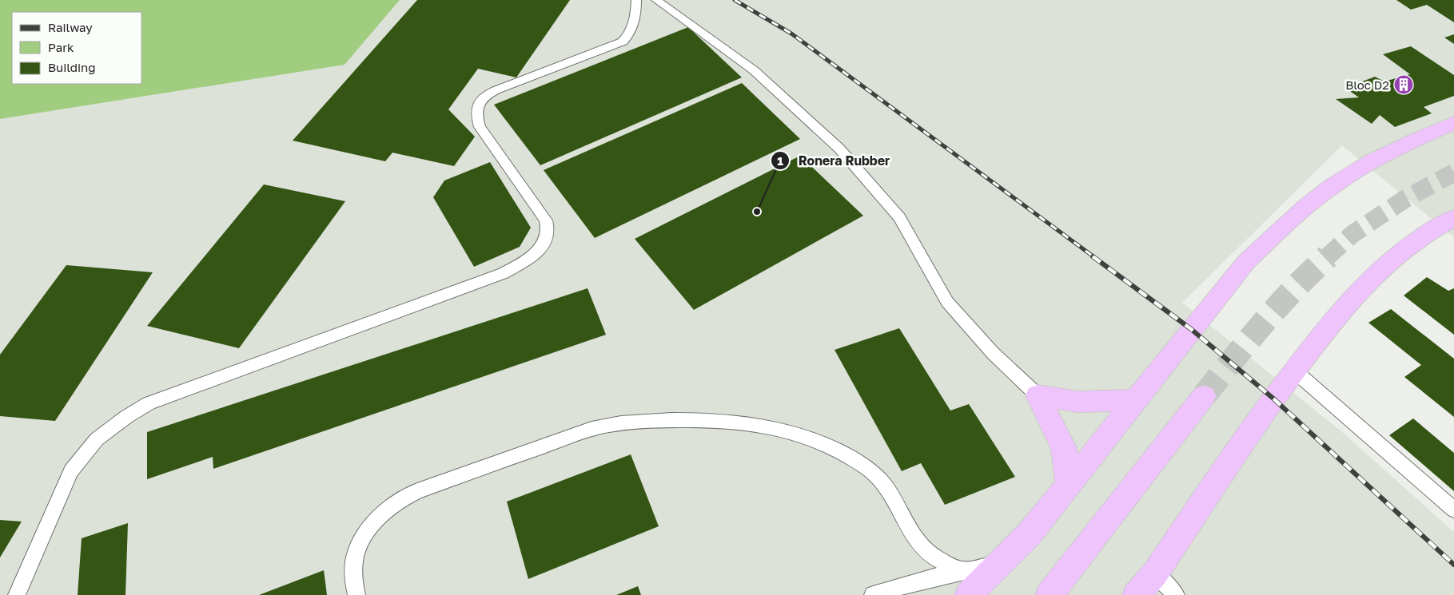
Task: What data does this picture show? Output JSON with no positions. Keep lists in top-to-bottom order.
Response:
{
  "places": {
    "building": ["Bloc D2"],
    "other": ["Ronera Rubber"]
  },
  "legend": ["Railway", "Park", "Building"]
}
